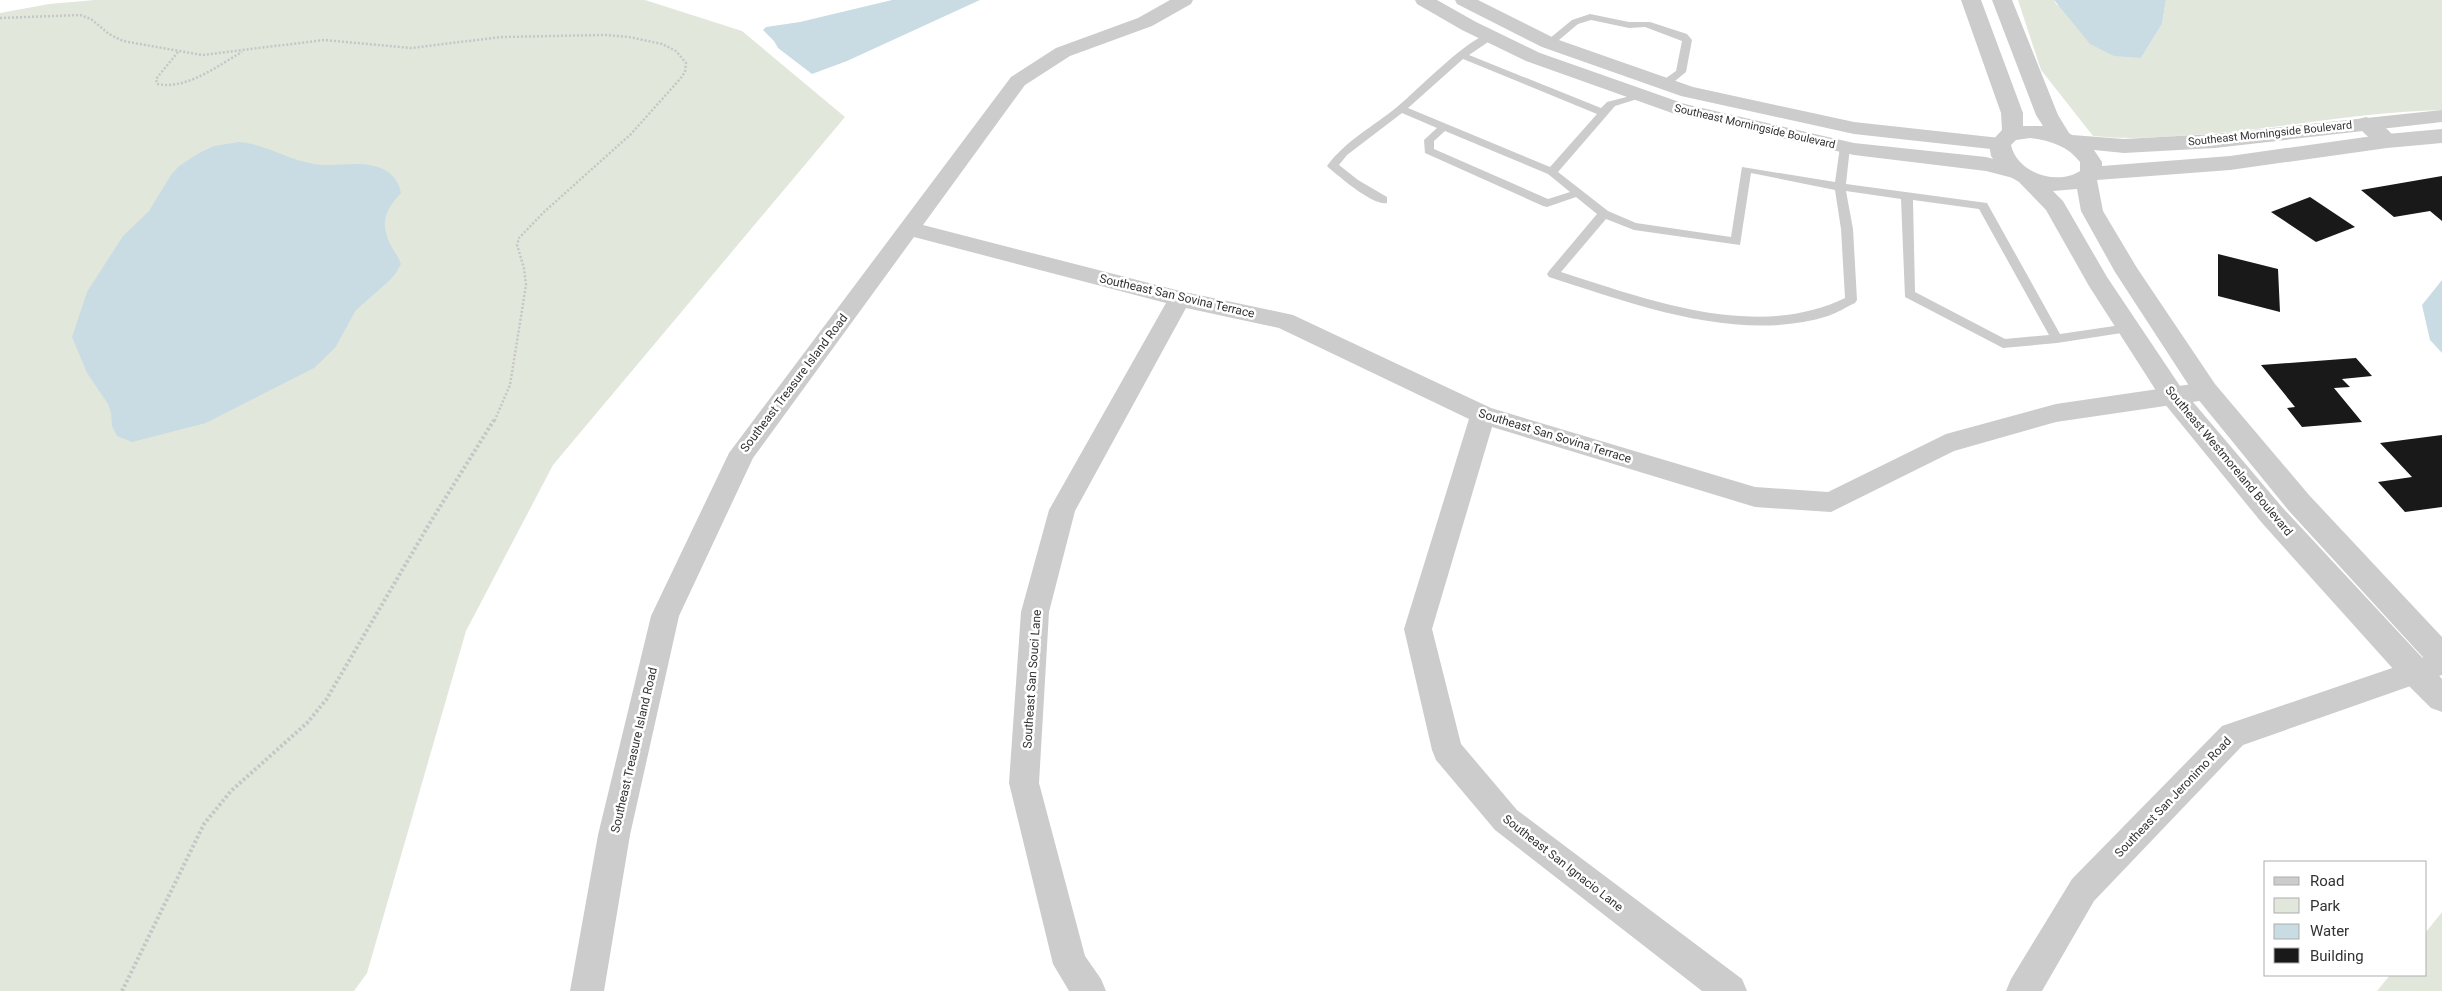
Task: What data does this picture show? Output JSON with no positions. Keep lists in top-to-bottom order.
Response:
{
  "streets": {
    "street": [
      "Southeast Morningside Boulevard",
      "Southeast San Sovina Terrace",
      "Southeast Treasure Island Road",
      "Southeast Westmoreland Boulevard",
      "Southeast San Souci Lane",
      "Southeast San Jeronimo Road",
      "Southeast San Ignacio Lane"
    ]
  },
  "crossings": [
    ["Southeast Morningside Boulevard", "Southeast Westmoreland Boulevard"],
    ["Southeast San Sovina Terrace", "Southeast Treasure Island Road"],
    ["Southeast San Sovina Terrace", "Southeast Westmoreland Boulevard"],
    ["Southeast San Sovina Terrace", "Southeast San Souci Lane"],
    ["Southeast San Sovina Terrace", "Southeast San Ignacio Lane"],
    ["Southeast Westmoreland Boulevard", "Southeast San Jeronimo Road"]
  ],
  "legend": [
    "Road",
    "Park",
    "Water",
    "Building"
  ]
}
